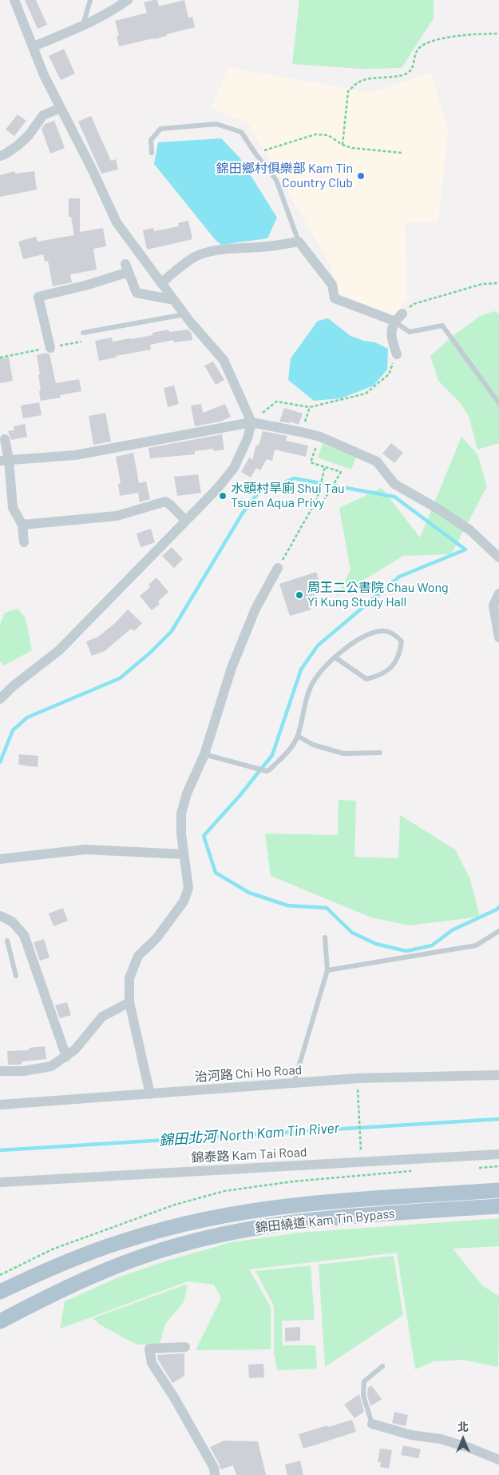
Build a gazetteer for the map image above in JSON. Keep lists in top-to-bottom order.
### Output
{
  "streets": {
    "main road": ["錦田繞道 Kam Tin Bypass"],
    "street": ["治河路 Chi Ho Road", "錦泰路 Kam Tai Road"]
  },
  "water": ["錦田北河 North Kam Tin River"],
  "places": ["錦田鄉村俱樂部 Kam Tin Country Club", "水頭村旱廁 Shui Tau Tsuen Aqua Privy", "周王二公書院 Chau Wong Yi Kung Study Hall"],
  "north": "top"
}
